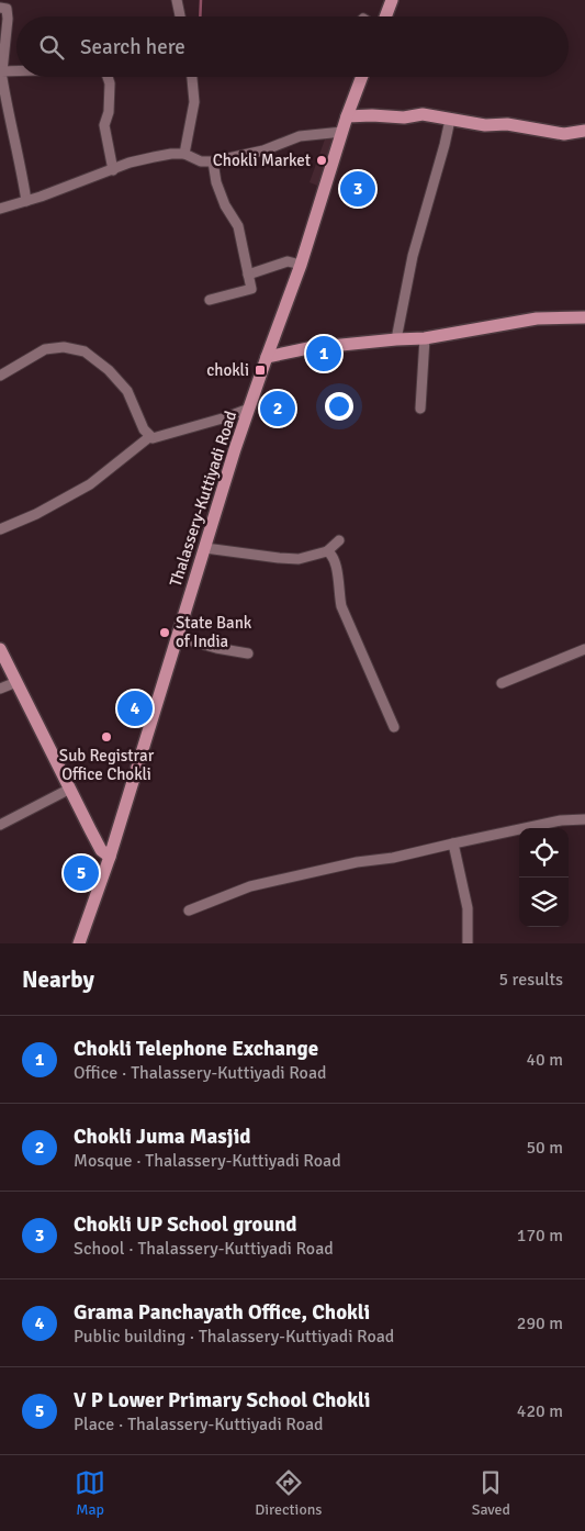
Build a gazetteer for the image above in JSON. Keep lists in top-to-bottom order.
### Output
{
  "streets": {
    "main road": ["Thalassery-Kuttiyadi Road"]
  },
  "places": {
    "other": ["Chokli Market", "State Bank of India", "Sub Registrar Office Chokli"],
    "transit": ["chokli"]
  },
  "page": {
    "search": "Search here",
    "pins": [
      "3",
      "1",
      "2",
      "4",
      "5"
    ],
    "heading": ["Nearby", "5 results"],
    "list": [
      {
        "mark": "1",
        "name": "Chokli Telephone Exchange",
        "note": "Office · Thalassery-Kuttiyadi Road",
        "value": "40 m"
      },
      {
        "mark": "2",
        "name": "Chokli Juma Masjid",
        "note": "Mosque · Thalassery-Kuttiyadi Road",
        "value": "50 m"
      },
      {
        "mark": "3",
        "name": "Chokli UP School ground",
        "note": "School · Thalassery-Kuttiyadi Road",
        "value": "170 m"
      },
      {
        "mark": "4",
        "name": "Grama Panchayath Office, Chokli",
        "note": "Public building · Thalassery-Kuttiyadi Road",
        "value": "290 m"
      },
      {
        "mark": "5",
        "name": "V P Lower Primary School Chokli",
        "note": "Place · Thalassery-Kuttiyadi Road",
        "value": "420 m"
      }
    ],
    "nav": ["Map", "Directions", "Saved"]
  }
}
